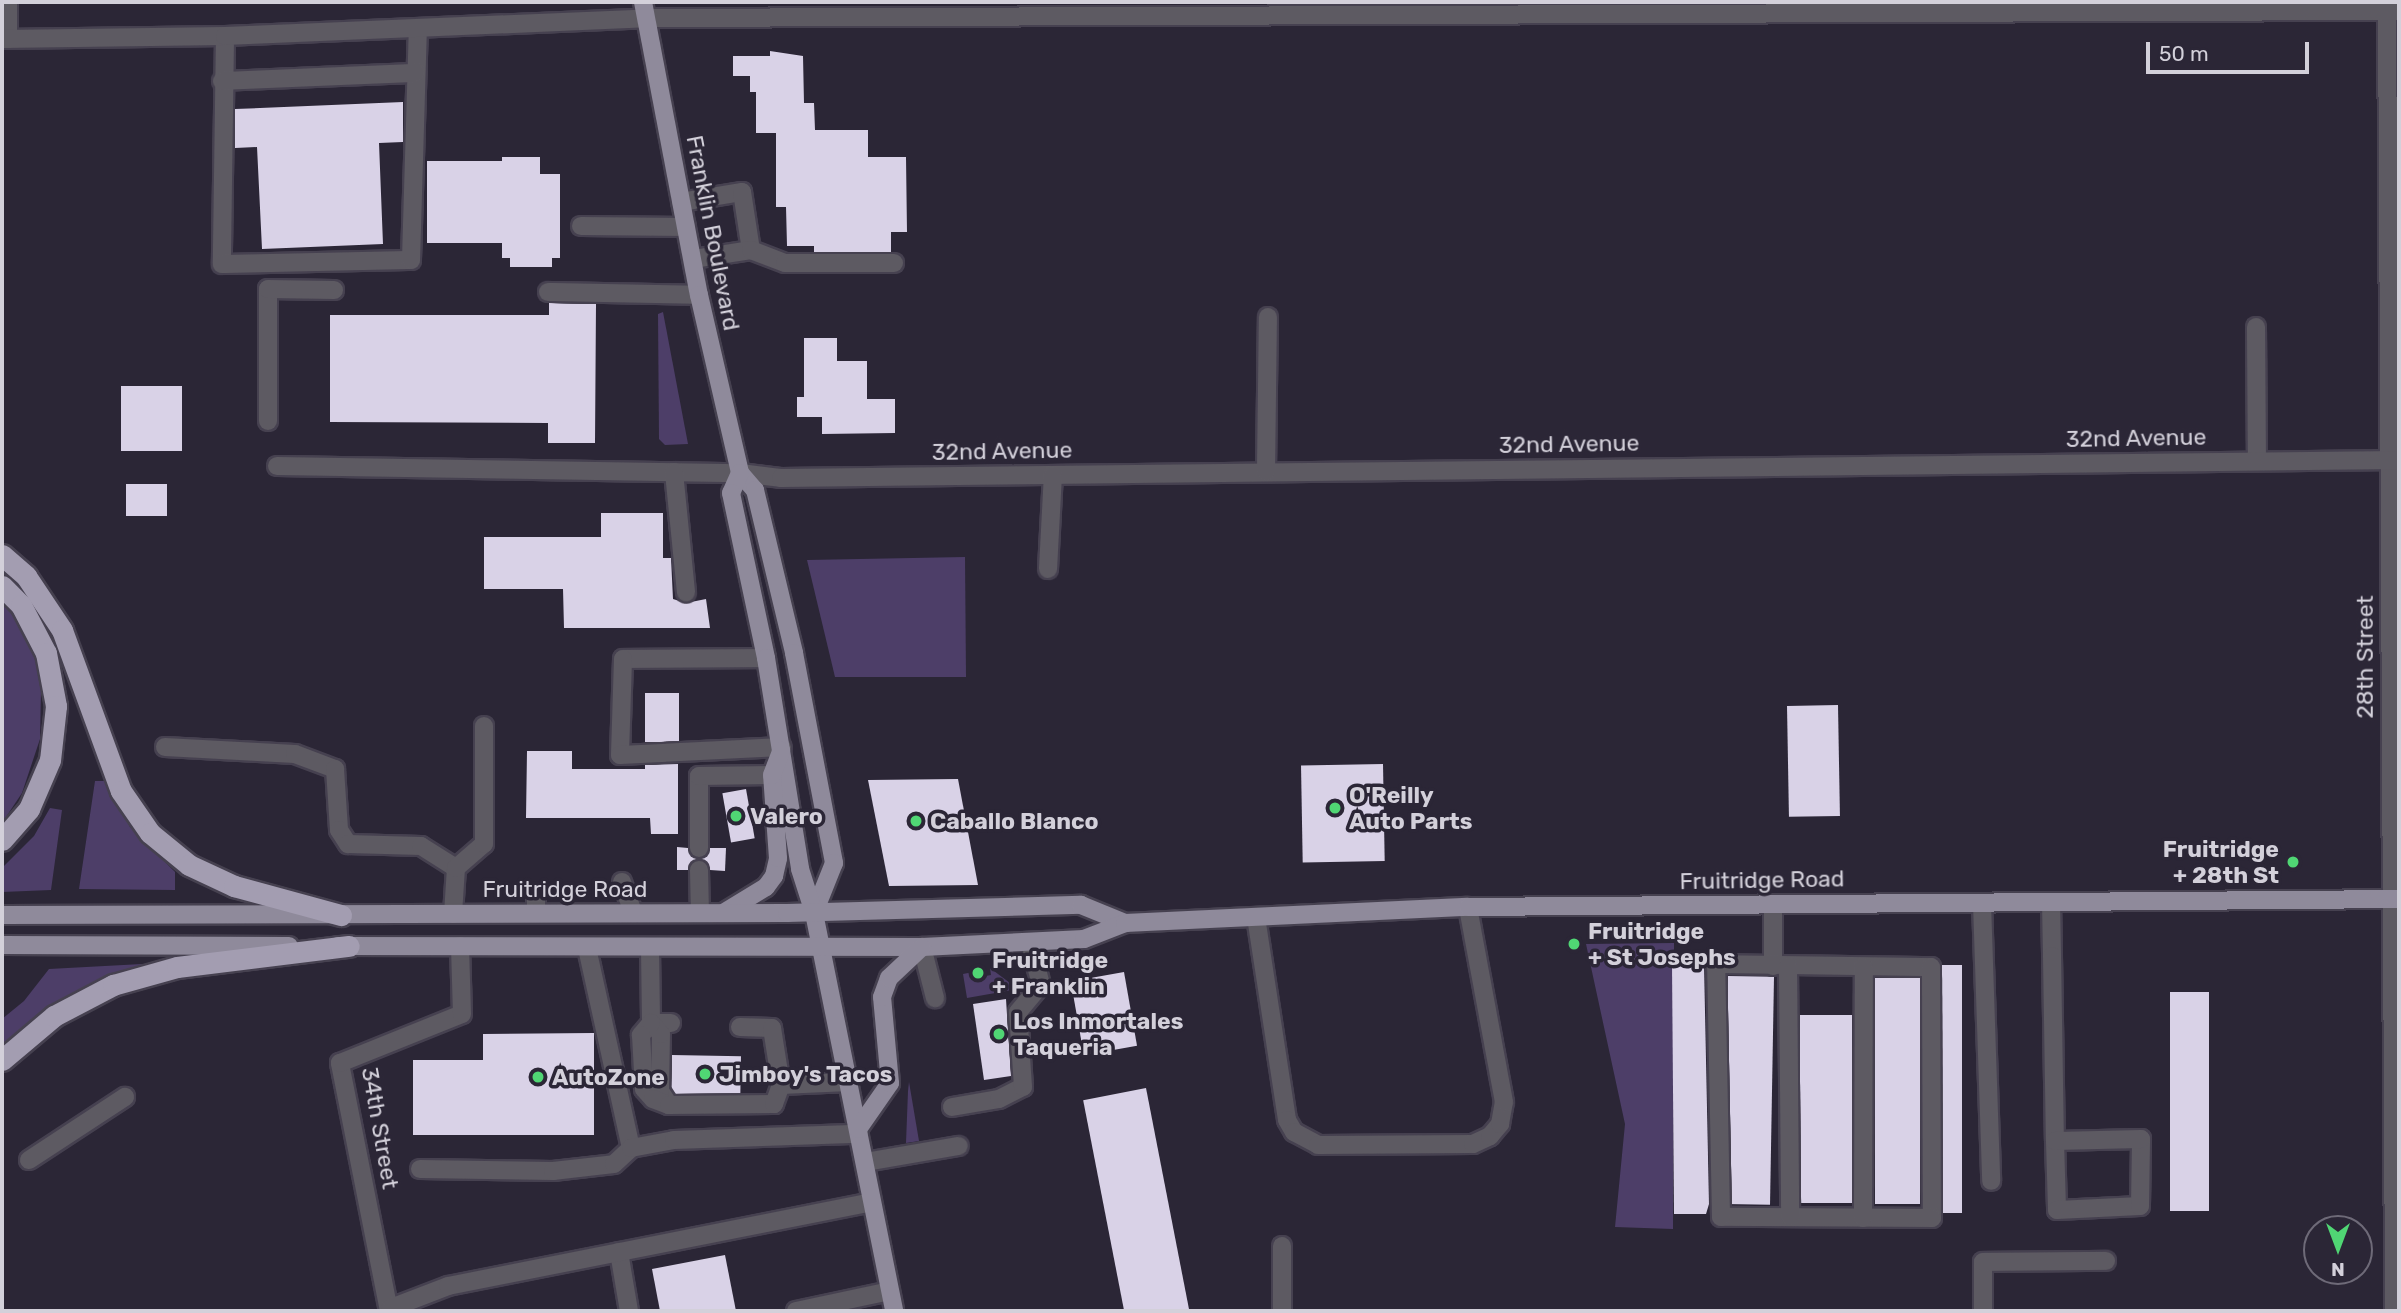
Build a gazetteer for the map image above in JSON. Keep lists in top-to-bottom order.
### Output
{
  "streets": {
    "main road": ["Franklin Boulevard", "Fruitridge Road"],
    "street": ["32nd Avenue", "28th Street", "34th Street"]
  },
  "crossings": [
    ["Franklin Boulevard", "32nd Avenue"],
    ["Franklin Boulevard", "Fruitridge Road"],
    ["32nd Avenue", "28th Street"],
    ["28th Street", "Fruitridge Road"],
    ["Fruitridge Road", "34th Street"]
  ],
  "places": [
    "O'Reilly Auto Parts",
    "Valero",
    "Caballo Blanco",
    "Fruitridge + 28th St",
    "Fruitridge + St Josephs",
    "Fruitridge + Franklin",
    "Los Inmortales Taqueria",
    "Jimboy's Tacos",
    "AutoZone"
  ],
  "scale_bar": "50 m",
  "north": "bottom"
}
